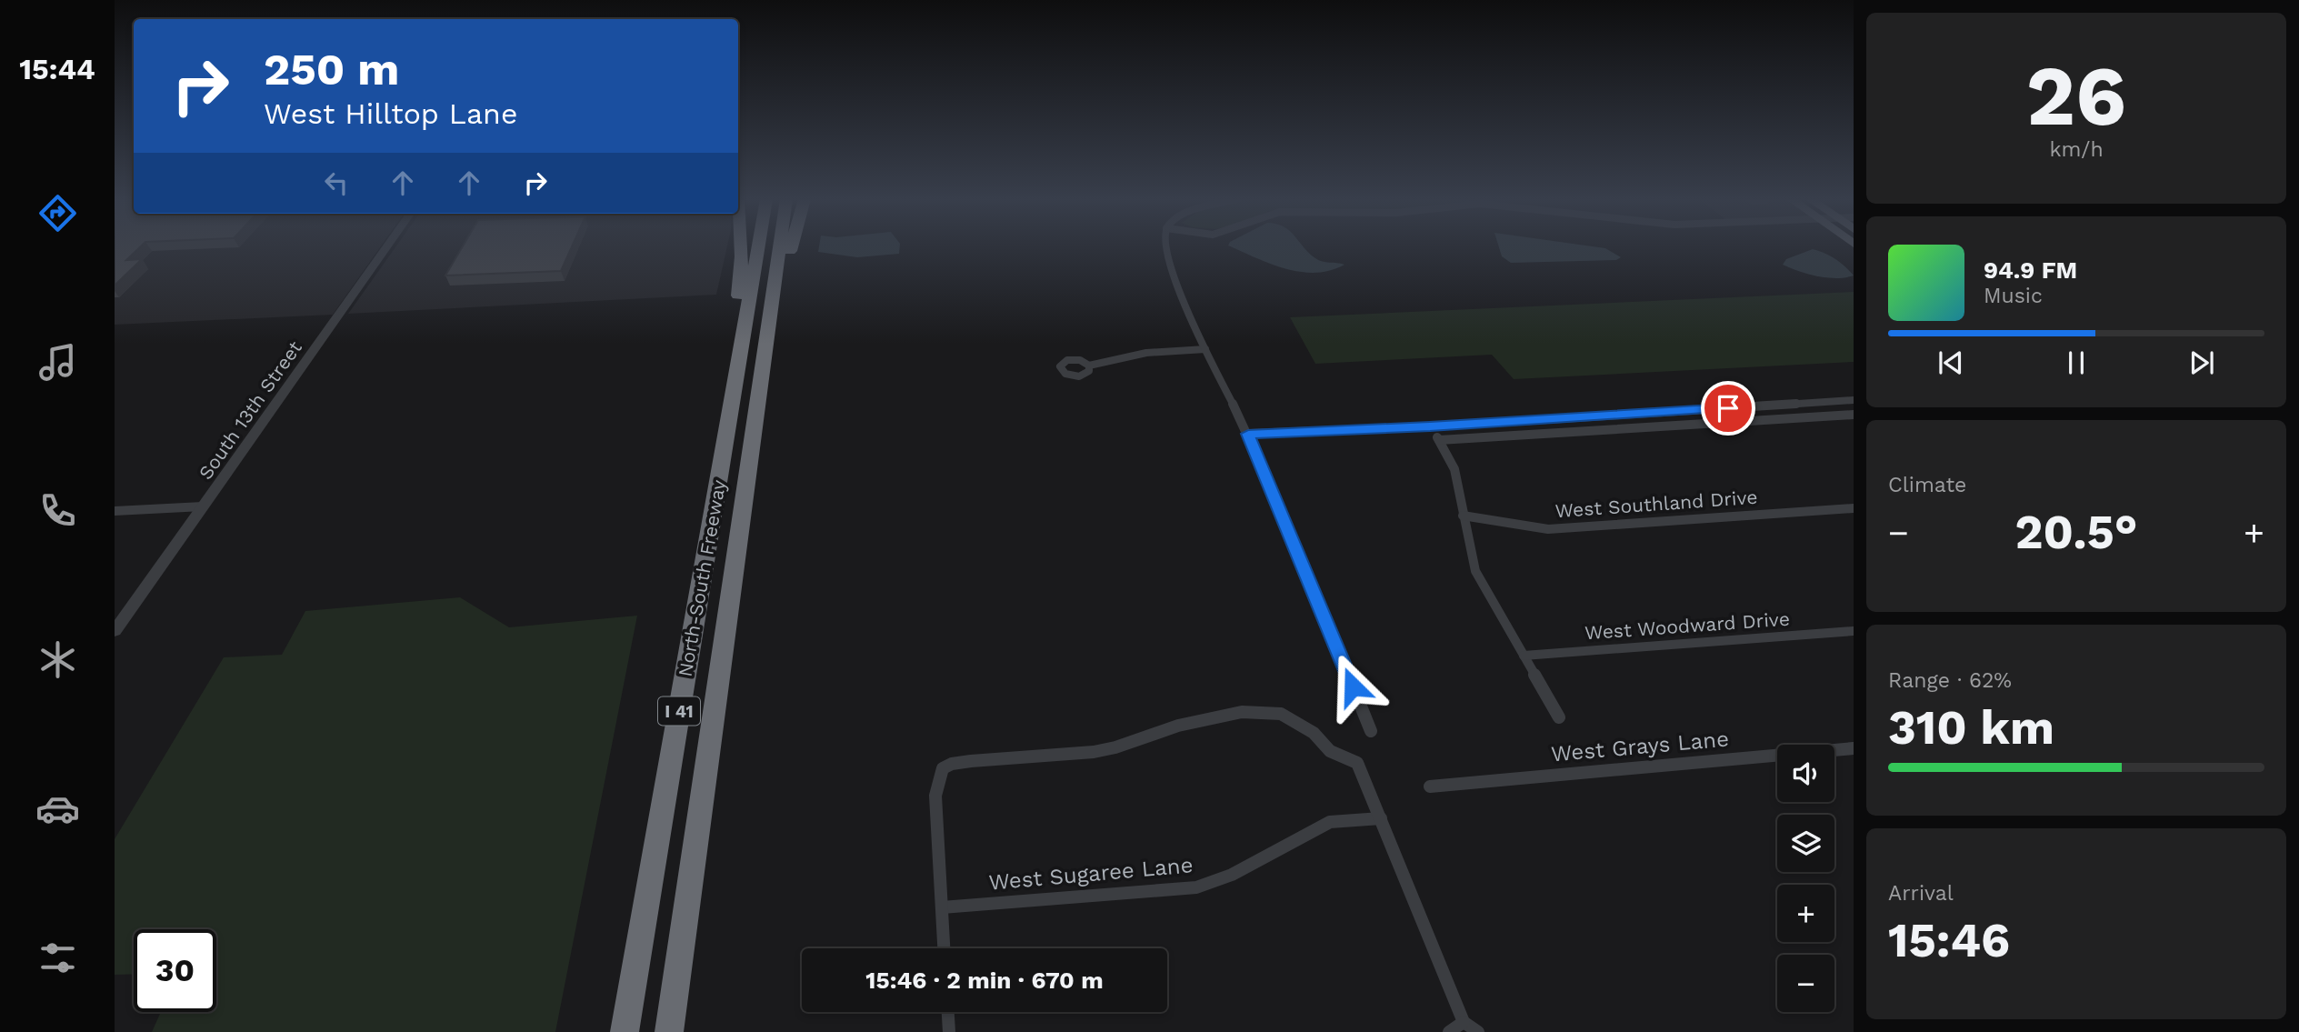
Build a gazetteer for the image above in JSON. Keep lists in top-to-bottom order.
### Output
{
  "streets": {
    "highway": ["North-South Freeway", "I 41"],
    "street": [
      "South 13th Street",
      "West Southland Drive",
      "West Woodward Drive",
      "West Grays Lane",
      "West Sugaree Lane"
    ]
  },
  "page": {
    "tabs": "15:44",
    "tile": [
      ["26", "km/h"],
      "Climate",
      ["Range · 62%", "310 km"],
      ["Arrival", "15:46"]
    ],
    "turn": ["250 m", "West Hilltop Lane"],
    "song": ["94.9 FM", "Music"],
    "heat": ["−", "20.5°", "+"],
    "map_buttons": ["+", "−"],
    "limit": "30",
    "trip": "15:46 · 2 min · 670 m"
  }
}
